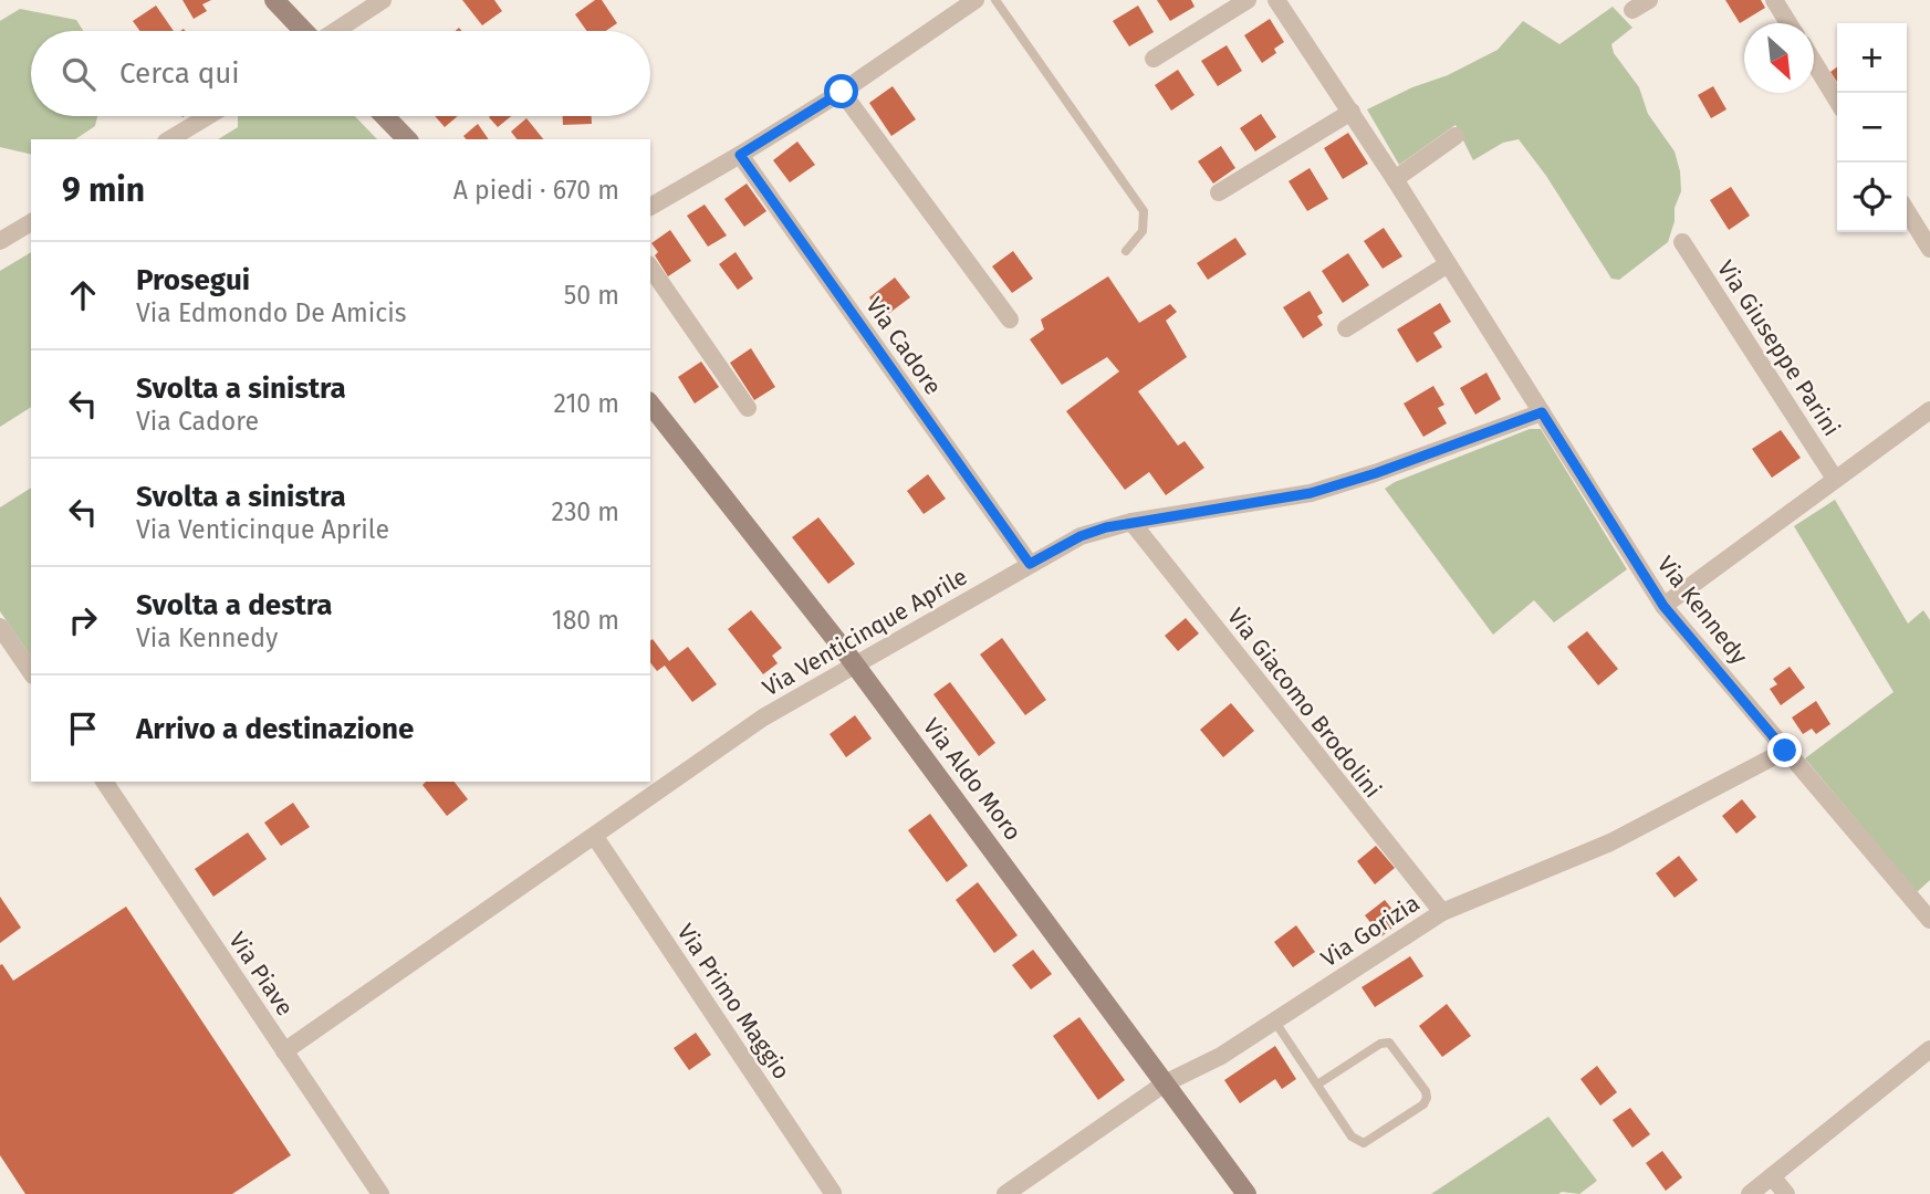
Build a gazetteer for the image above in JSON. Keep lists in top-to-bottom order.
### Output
{
  "streets": {
    "main road": ["Via Aldo Moro"],
    "street": [
      "Via Cadore",
      "Via Giuseppe Parini",
      "Via Kennedy",
      "Via Venticinque Aprile",
      "Via Giacomo Brodolini",
      "Via Gorizia",
      "Via Piave",
      "Via Primo Maggio"
    ]
  },
  "crossings": [
    ["Via Cadore", "Via Venticinque Aprile"],
    ["Via Kennedy", "Via Venticinque Aprile"],
    ["Via Kennedy", "Via Gorizia"],
    ["Via Venticinque Aprile", "Via Giacomo Brodolini"],
    ["Via Venticinque Aprile", "Via Aldo Moro"],
    ["Via Venticinque Aprile", "Via Piave"],
    ["Via Venticinque Aprile", "Via Primo Maggio"],
    ["Via Giacomo Brodolini", "Via Gorizia"],
    ["Via Aldo Moro", "Via Gorizia"]
  ],
  "north": "bottom right",
  "page": {
    "map_buttons": ["+", "−"],
    "search": "Cerca qui",
    "heading": ["9 min", "A piedi · 670 m"],
    "list": [
      ["Prosegui", "Via Edmondo De Amicis", "50 m"],
      ["Svolta a sinistra", "Via Cadore", "210 m"],
      ["Svolta a sinistra", "Via Venticinque Aprile", "230 m"],
      ["Svolta a destra", "Via Kennedy", "180 m"],
      "Arrivo a destinazione"
    ]
  }
}
